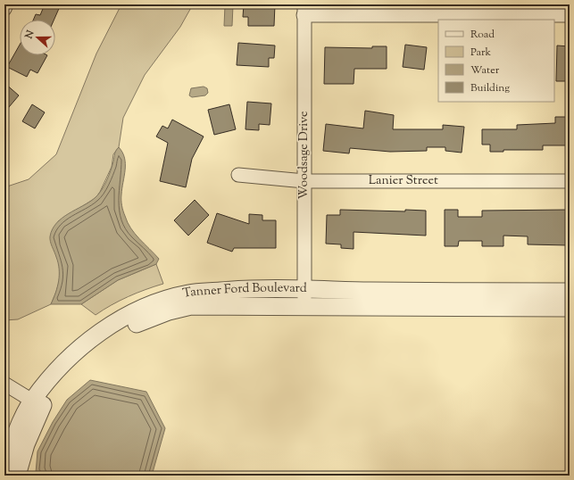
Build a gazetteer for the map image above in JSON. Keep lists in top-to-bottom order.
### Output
{
  "streets": {
    "street": ["Woodsage Drive", "Lanier Street", "Tanner Ford Boulevard"]
  },
  "crossings": [
    ["Woodsage Drive", "Lanier Street"],
    ["Woodsage Drive", "Tanner Ford Boulevard"]
  ],
  "legend": [
    "Road",
    "Park",
    "Water",
    "Building"
  ],
  "north": "left"
}
